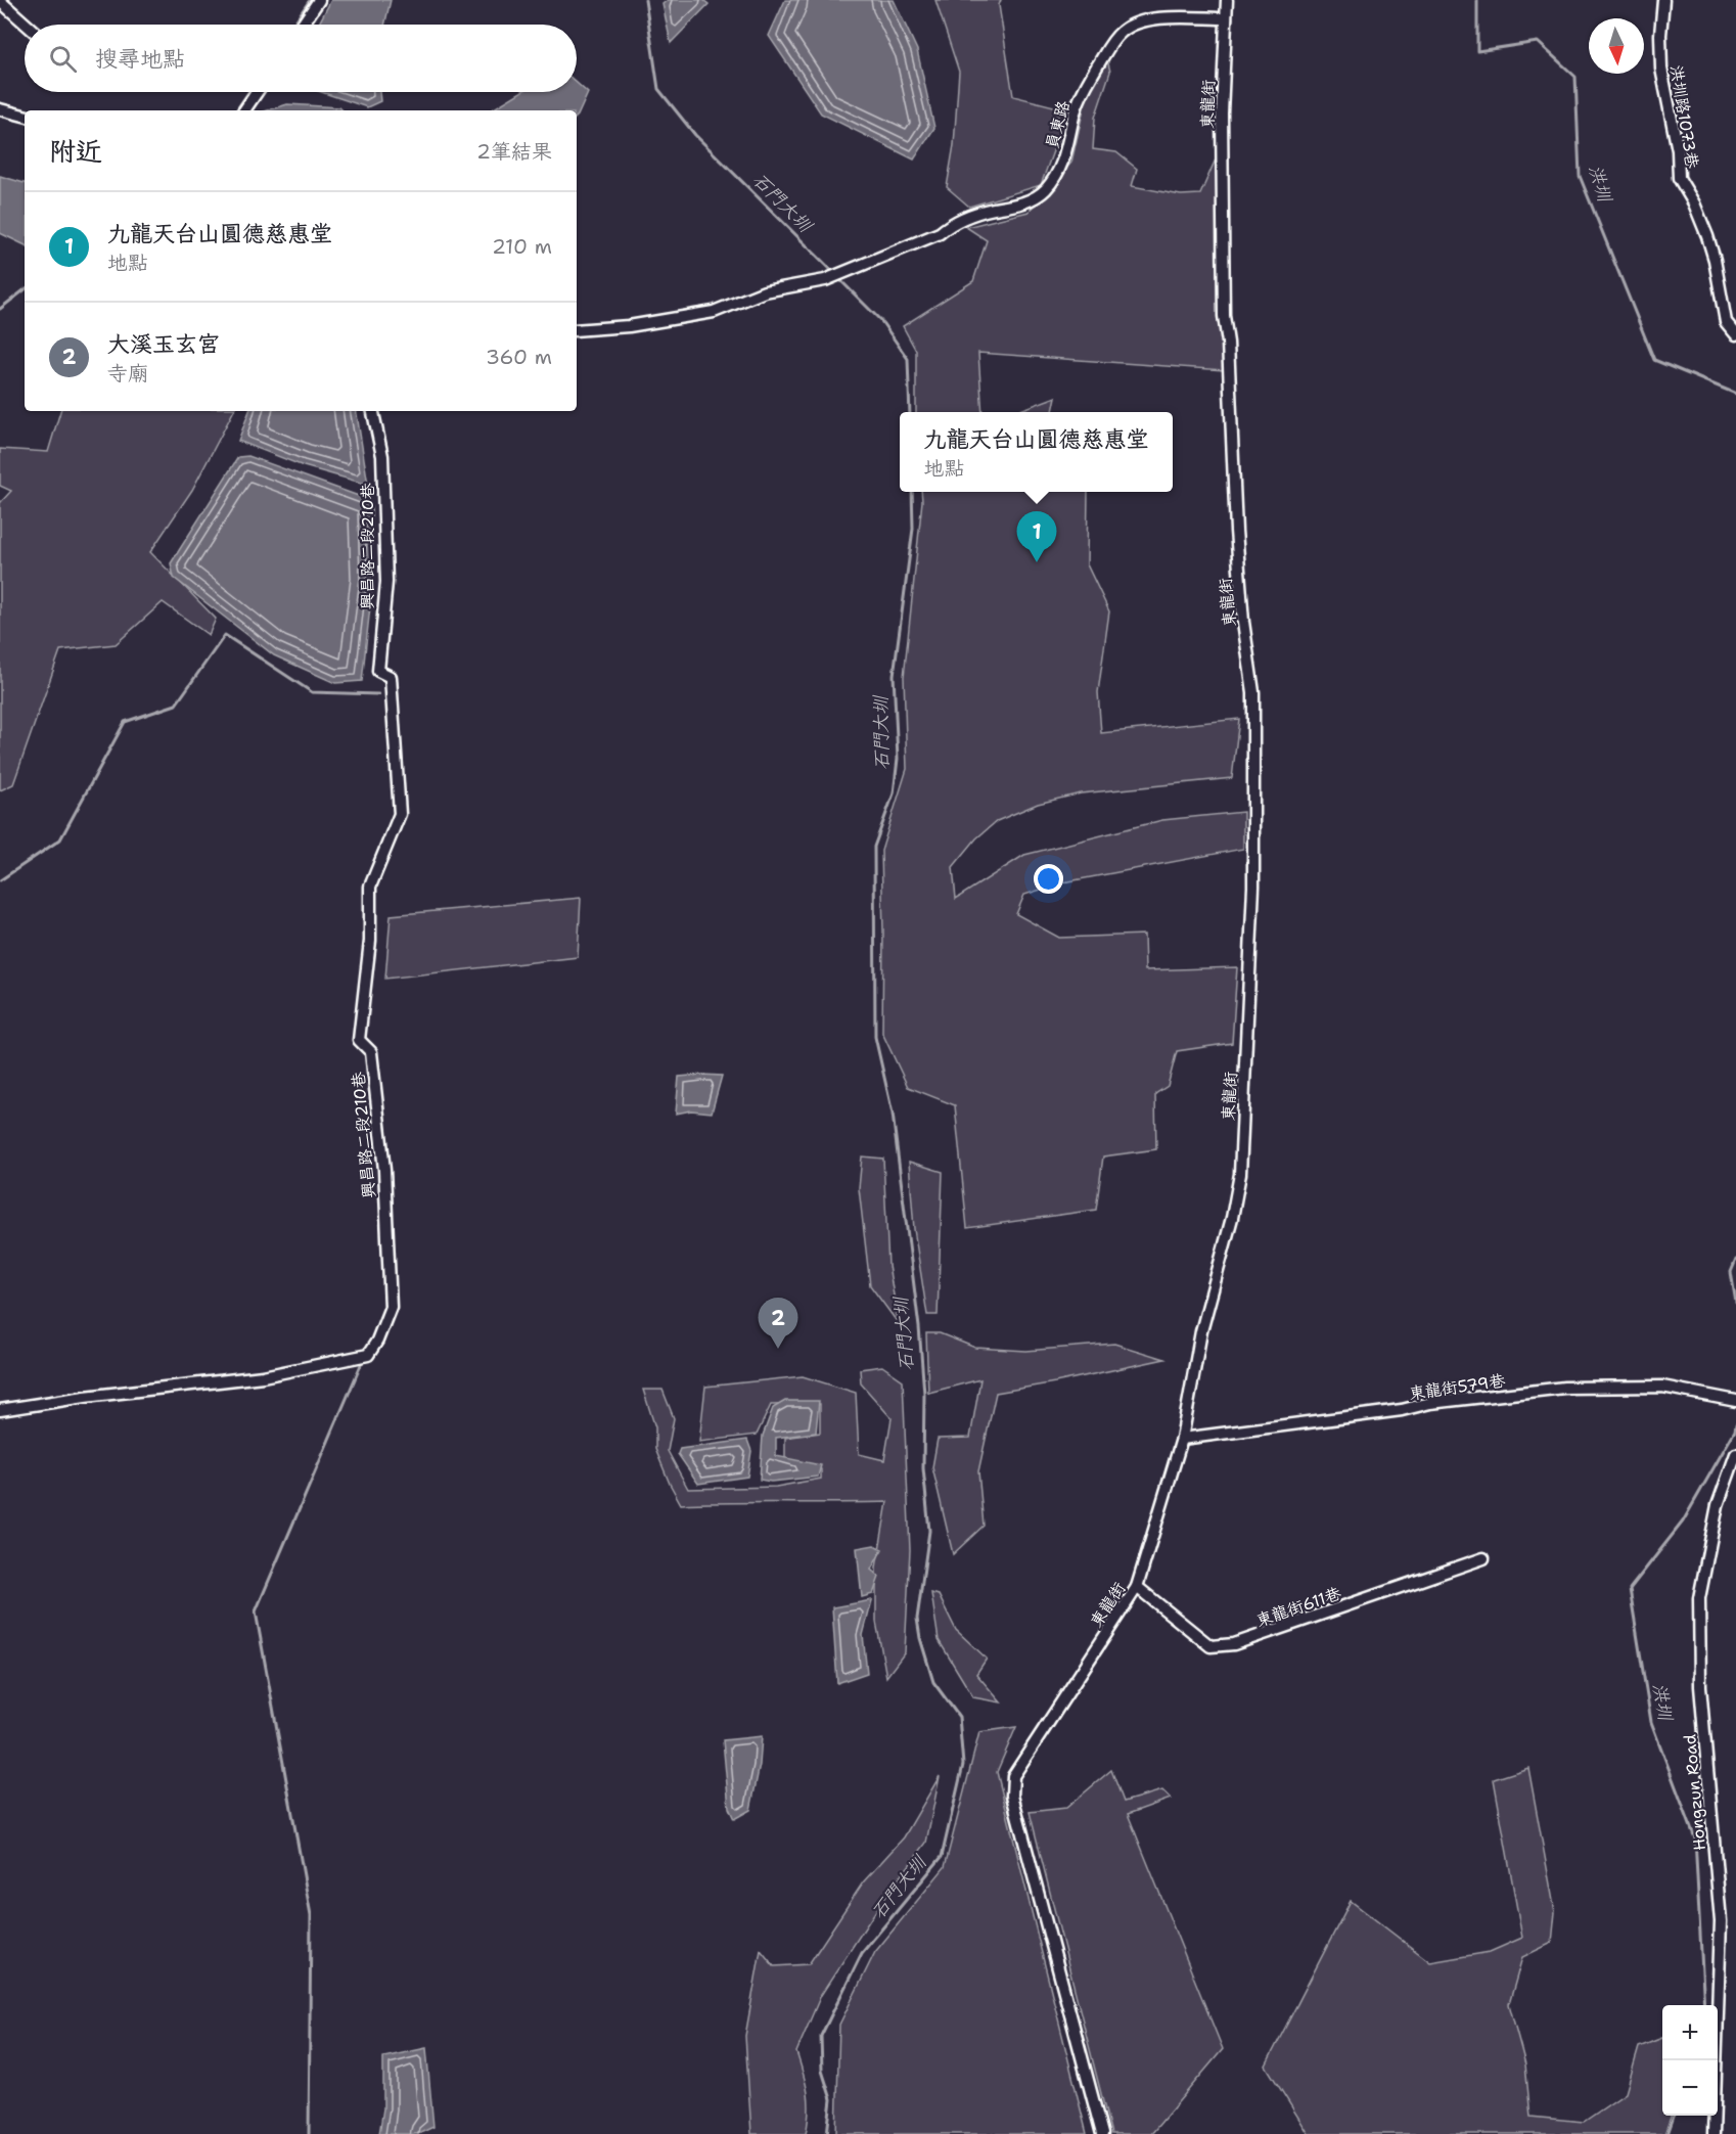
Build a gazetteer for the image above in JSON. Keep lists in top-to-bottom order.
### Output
{
  "streets": {
    "street": [
      "東龍街",
      "洪圳路1073巷",
      "員東路",
      "興昌路二段210巷",
      "東龍街579巷",
      "東龍街611巷",
      "Hongzun Road"
    ]
  },
  "crossings": [
    ["東龍街", "員東路"],
    ["東龍街", "東龍街579巷"],
    ["東龍街", "東龍街611巷"]
  ],
  "water": ["洪圳", "石門大圳"],
  "north": "bottom",
  "page": {
    "search": "搜尋地點",
    "heading": ["附近", "2筆結果"],
    "list": [
      {
        "mark": "1",
        "name": "九龍天台山圓德慈惠堂",
        "note": "地點",
        "value": "210 m"
      },
      {
        "mark": "2",
        "name": "大溪玉玄宮",
        "note": "寺廟",
        "value": "360 m"
      }
    ],
    "popup": ["九龍天台山圓德慈惠堂", "地點"],
    "pins": ["1", "2"],
    "map_buttons": ["+", "−"]
  }
}
